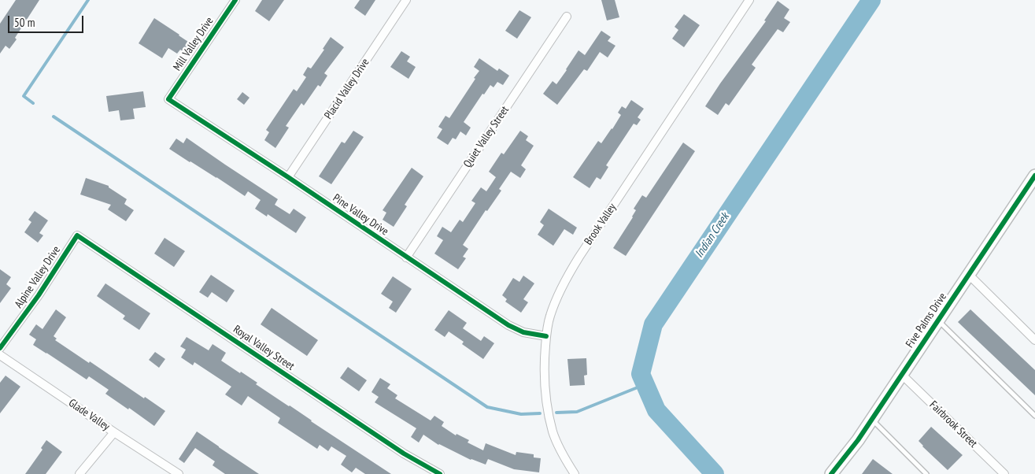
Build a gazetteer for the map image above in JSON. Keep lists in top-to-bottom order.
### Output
{
  "streets": {
    "street": [
      "Mill Valley Drive",
      "Placid Valley Drive",
      "Quiet Valley Street",
      "Pine Valley Drive",
      "Brook Valley",
      "Alpine Valley Drive",
      "Five Palms Drive",
      "Royal Valley Street",
      "Glade Valley",
      "Fairbrook Street"
    ]
  },
  "crossings": [
    ["Mill Valley Drive", "Pine Valley Drive"],
    ["Placid Valley Drive", "Pine Valley Drive"],
    ["Quiet Valley Street", "Pine Valley Drive"],
    ["Pine Valley Drive", "Brook Valley"],
    ["Alpine Valley Drive", "Royal Valley Street"],
    ["Five Palms Drive", "Fairbrook Street"]
  ],
  "water": ["Indian Creek"],
  "scale_bar": "50 m"
}
